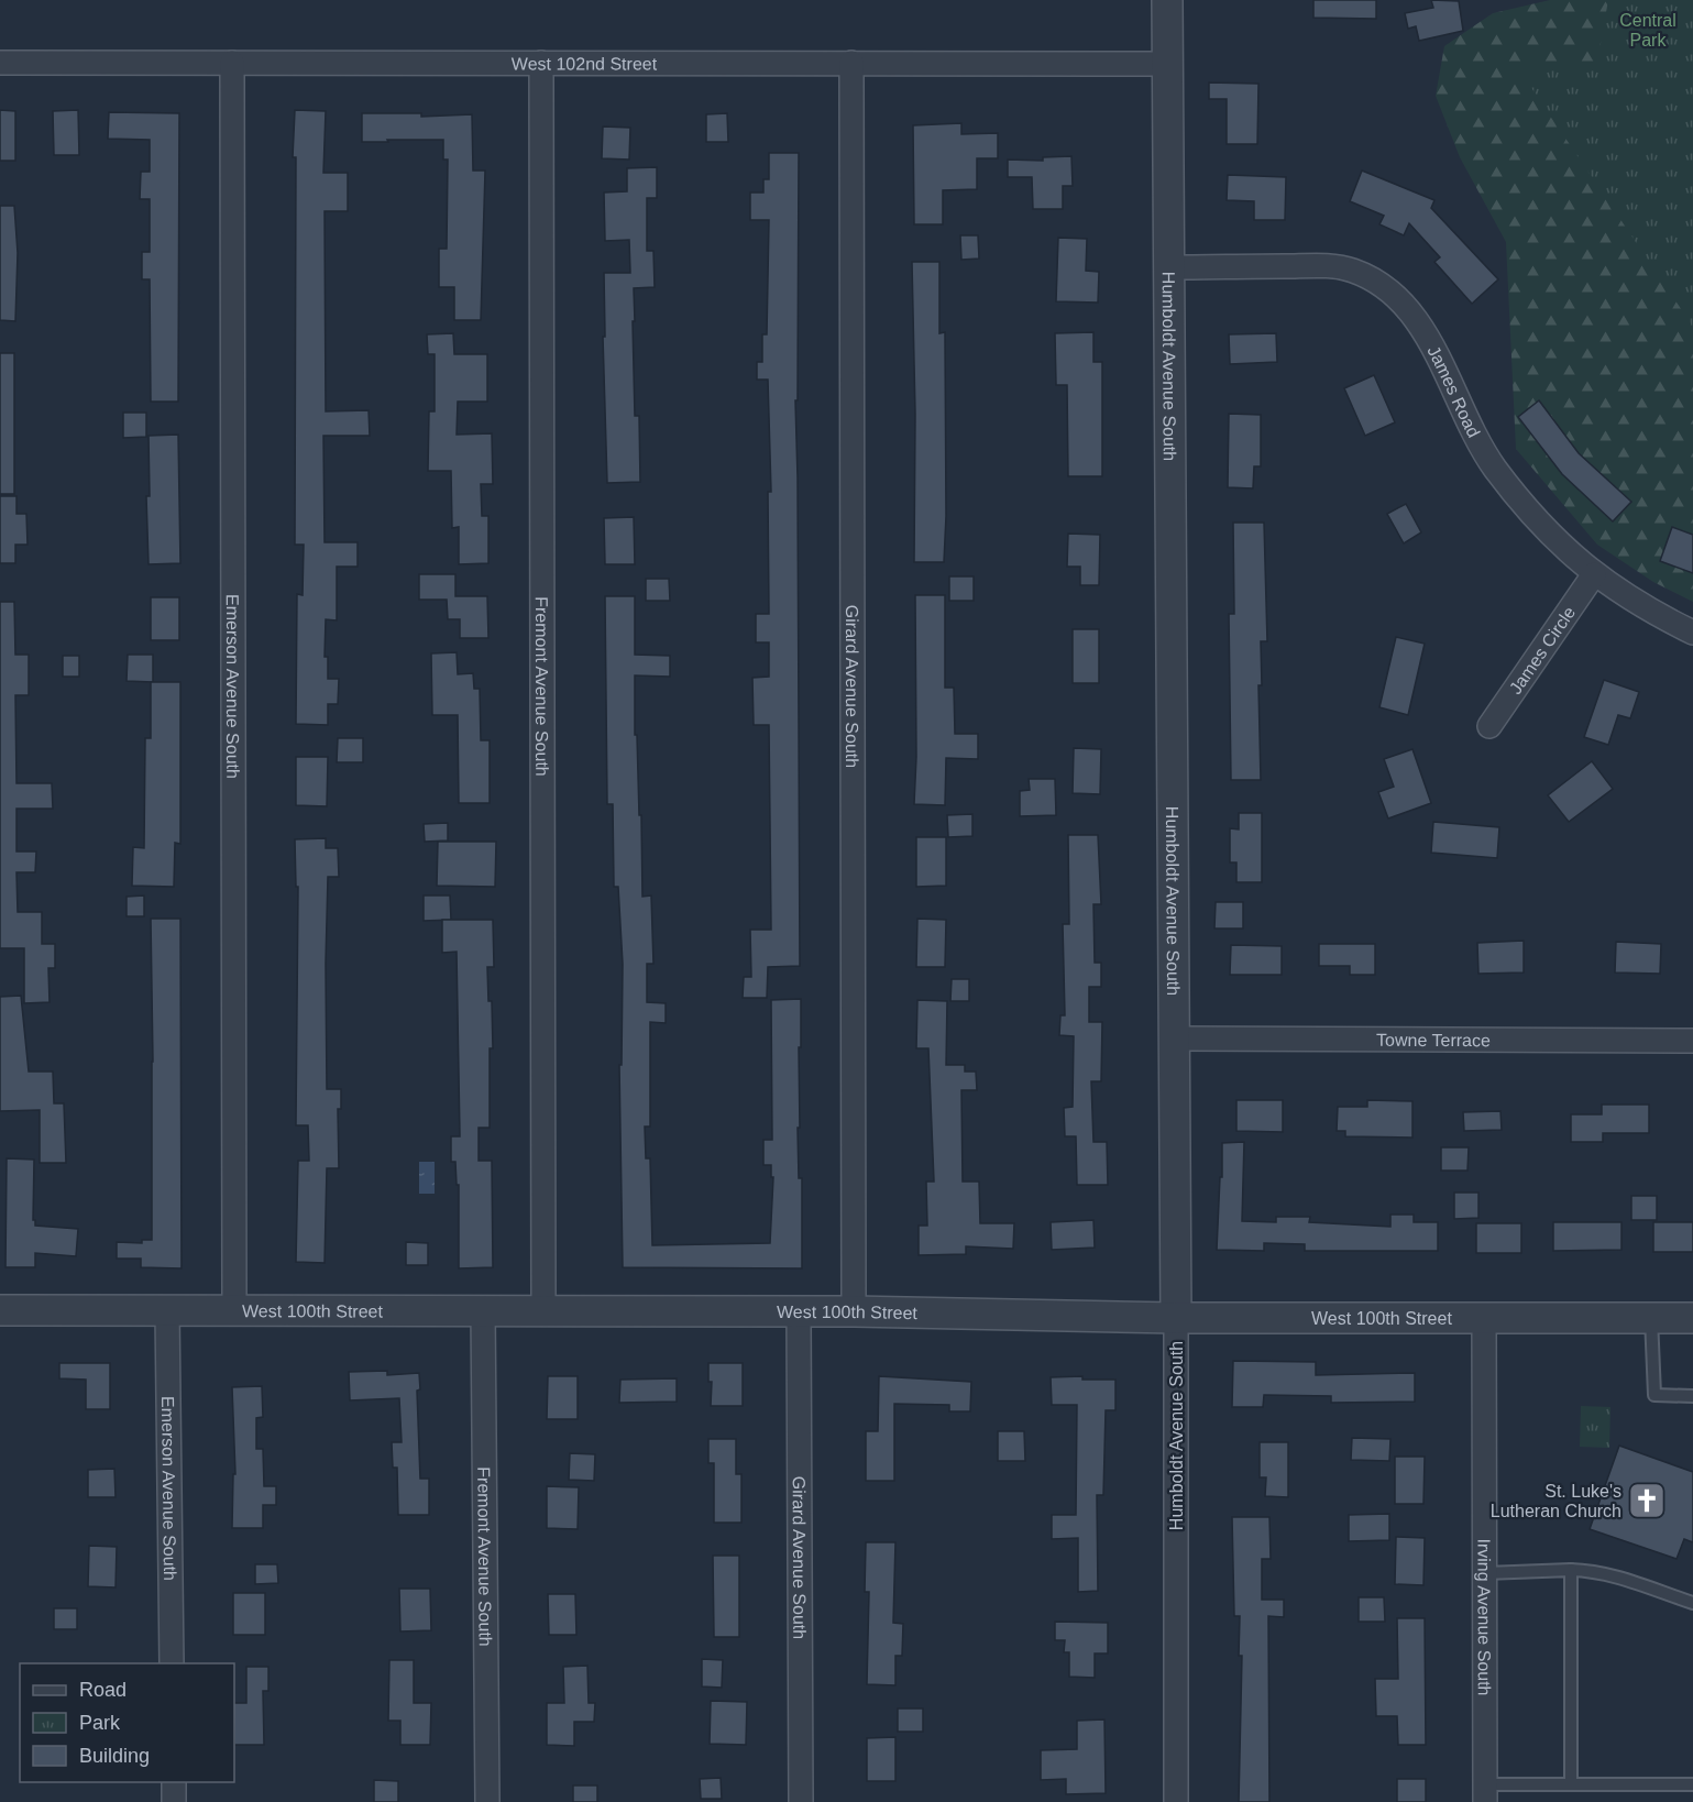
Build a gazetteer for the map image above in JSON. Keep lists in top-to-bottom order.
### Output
{
  "streets": {
    "street": [
      "West 102nd Street",
      "Humboldt Avenue South",
      "James Road",
      "James Circle",
      "Emerson Avenue South",
      "Fremont Avenue South",
      "Girard Avenue South",
      "Towne Terrace",
      "West 100th Street",
      "Irving Avenue South"
    ]
  },
  "crossings": [
    ["West 102nd Street", "Humboldt Avenue South"],
    ["West 102nd Street", "Emerson Avenue South"],
    ["West 102nd Street", "Fremont Avenue South"],
    ["West 102nd Street", "Girard Avenue South"],
    ["Humboldt Avenue South", "James Road"],
    ["Humboldt Avenue South", "Towne Terrace"],
    ["Humboldt Avenue South", "West 100th Street"],
    ["James Road", "James Circle"],
    ["Emerson Avenue South", "West 100th Street"],
    ["Fremont Avenue South", "West 100th Street"],
    ["Girard Avenue South", "West 100th Street"],
    ["West 100th Street", "Irving Avenue South"]
  ],
  "parks": ["Central Park"],
  "places": {
    "church": ["St. Luke's Lutheran Church"]
  },
  "legend": ["Road", "Park", "Building"]
}
